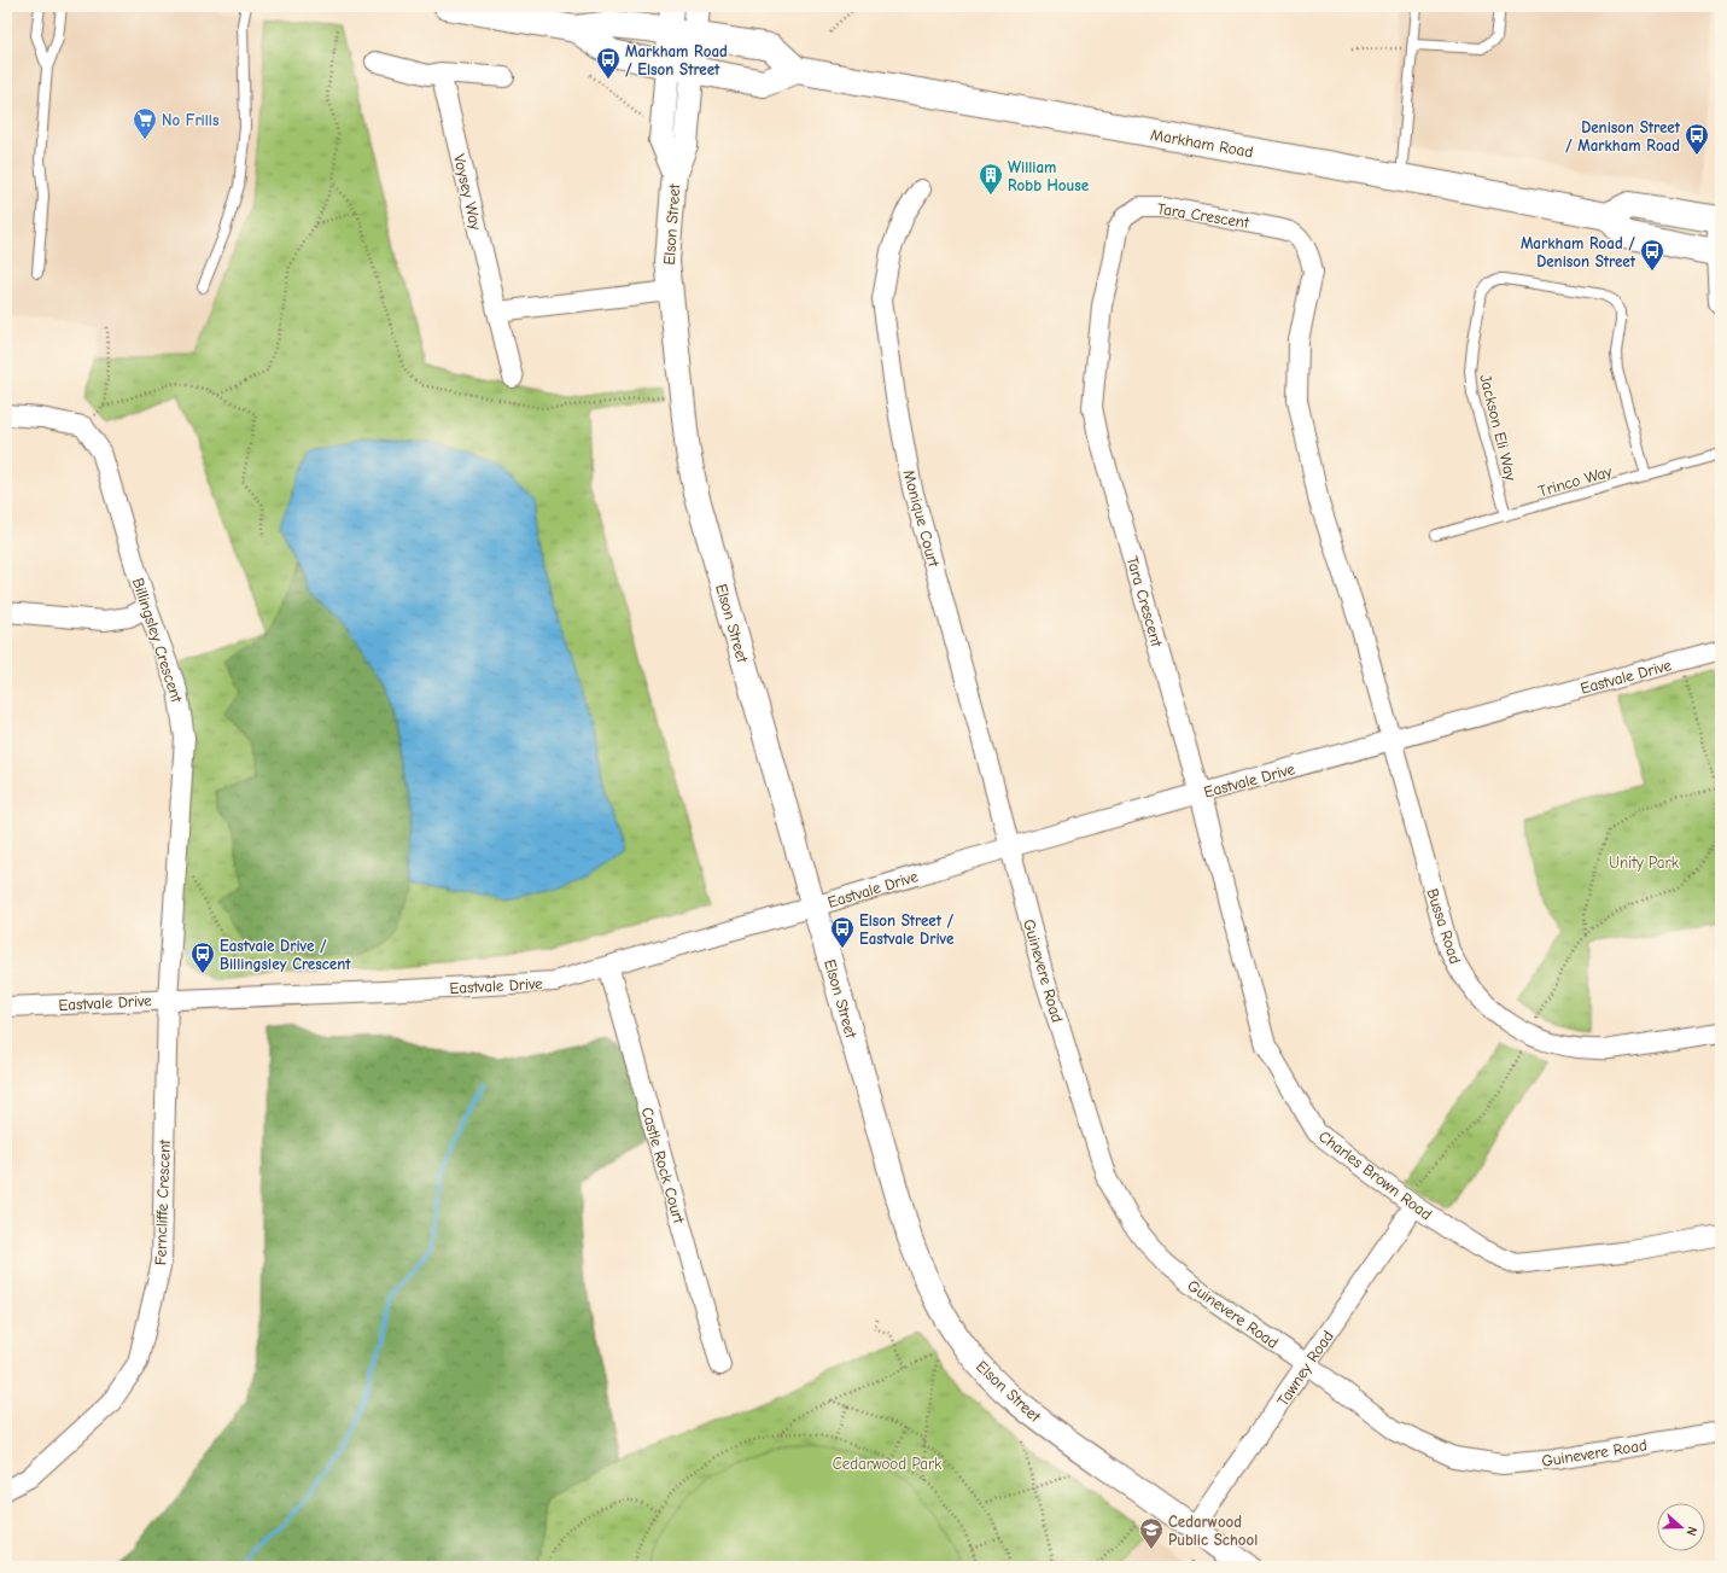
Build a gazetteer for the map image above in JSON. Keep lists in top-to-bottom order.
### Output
{
  "streets": {
    "main road": ["Markham Road"],
    "street": [
      "Voysey Way",
      "Tara Crescent",
      "Elson Street",
      "Monique Court",
      "Billingsley Crescent",
      "Eastvale Drive",
      "Bussa Road",
      "Guinevere Road",
      "Castle Rock Court",
      "Charles Brown Road",
      "Ferncliffe Crescent",
      "Tawney Road"
    ],
    "lane": ["Jackson Eli Way", "Trinco Way"]
  },
  "crossings": [
    ["Tara Crescent", "Eastvale Drive"],
    ["Tara Crescent", "Bussa Road"],
    ["Tara Crescent", "Charles Brown Road"],
    ["Elson Street", "Eastvale Drive"],
    ["Elson Street", "Tawney Road"],
    ["Jackson Eli Way", "Trinco Way"],
    ["Monique Court", "Eastvale Drive"],
    ["Monique Court", "Guinevere Road"],
    ["Billingsley Crescent", "Eastvale Drive"],
    ["Billingsley Crescent", "Ferncliffe Crescent"],
    ["Eastvale Drive", "Bussa Road"],
    ["Eastvale Drive", "Guinevere Road"],
    ["Eastvale Drive", "Castle Rock Court"],
    ["Eastvale Drive", "Charles Brown Road"],
    ["Eastvale Drive", "Ferncliffe Crescent"],
    ["Guinevere Road", "Tawney Road"],
    ["Charles Brown Road", "Tawney Road"]
  ],
  "parks": ["Unity Park", "Cedarwood Park"],
  "places": {
    "bus stop": [
      "Markham Road / Elson Street",
      "Denison Street / Markham Road",
      "Markham Road / Denison Street",
      "Elson Street / Eastvale Drive",
      "Eastvale Drive / Billingsley Crescent"
    ],
    "supermarket": ["No Frills"],
    "building": ["William Robb House"],
    "school or university": ["Cedarwood Public School"]
  },
  "north": "right"
}
